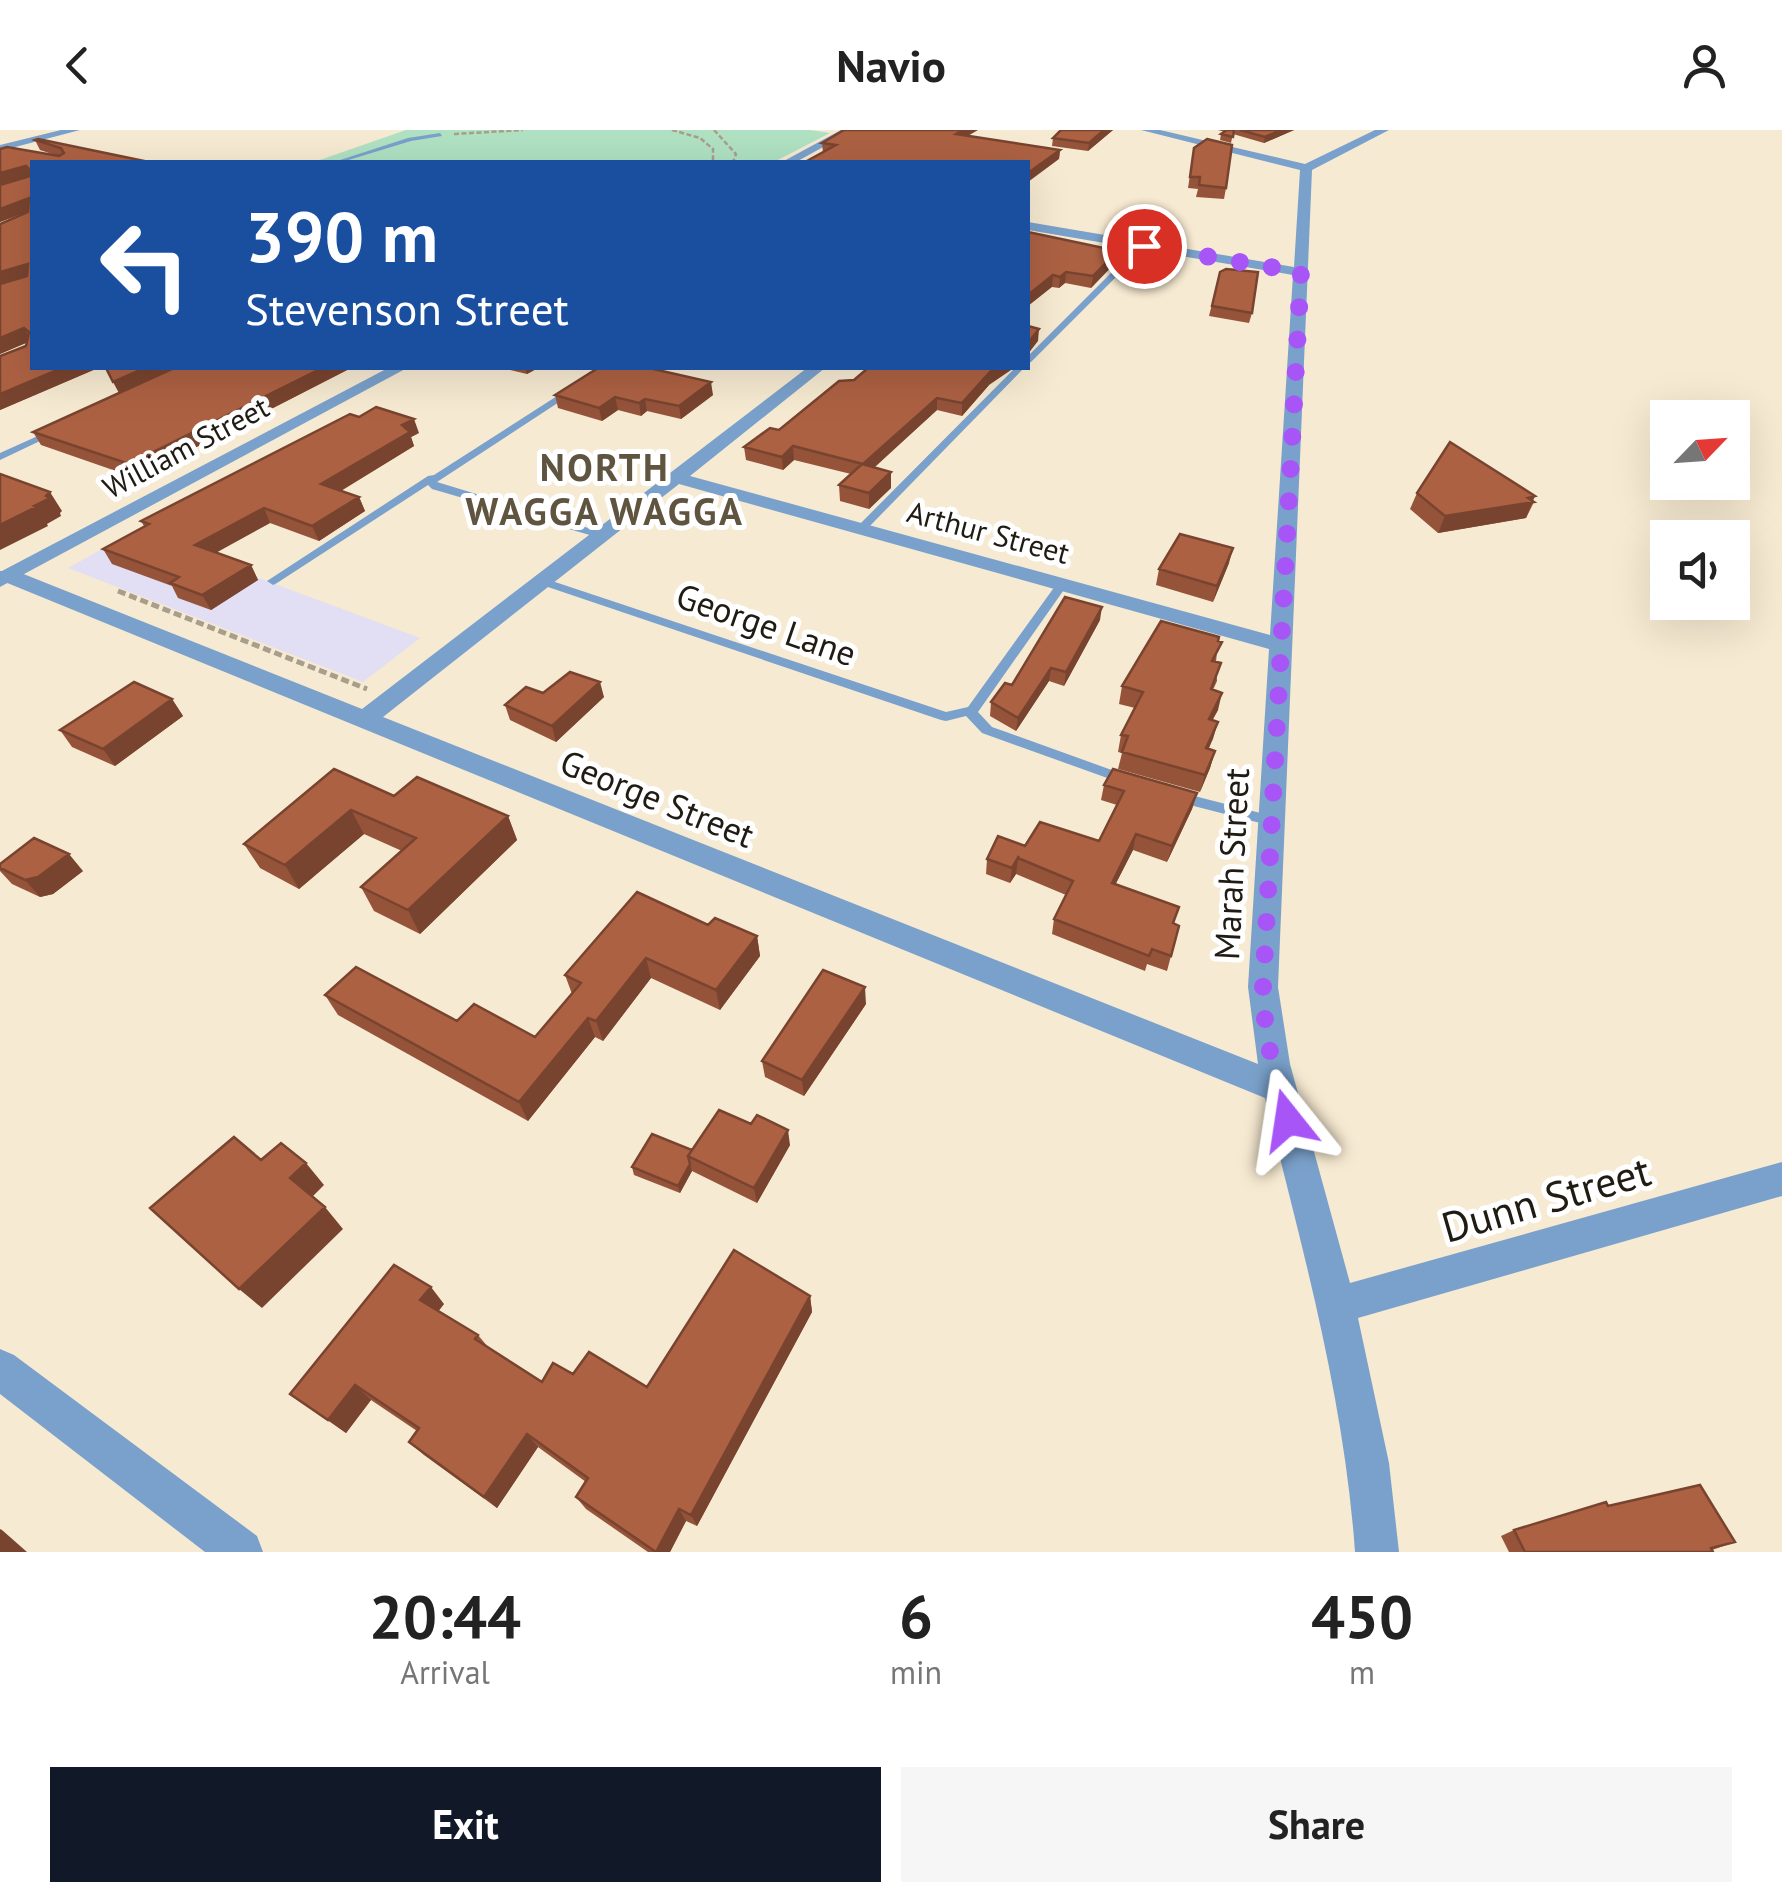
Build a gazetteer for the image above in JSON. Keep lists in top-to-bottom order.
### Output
{
  "streets": {
    "street": [
      "William Street",
      "Arthur Street",
      "George Street",
      "Marah Street",
      "Dunn Street"
    ],
    "lane": ["George Lane"]
  },
  "crossings": [
    ["William Street", "George Street"],
    ["Arthur Street", "Marah Street"],
    ["George Street", "Marah Street"],
    ["Marah Street", "Dunn Street"]
  ],
  "districts": ["NORTH WAGGA WAGGA"],
  "north": "top right",
  "page": {
    "header": "Navio",
    "turn": ["390 m", "Stevenson Street"],
    "eta": [
      "20:44",
      "Arrival",
      "6",
      "min",
      "450",
      "m"
    ],
    "buttons": ["Exit", "Share"]
  }
}
